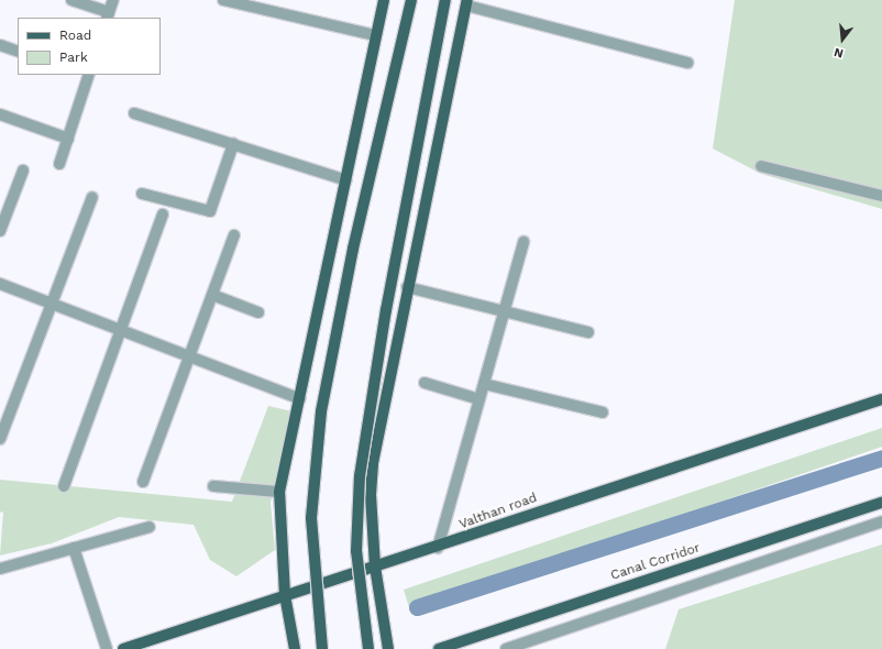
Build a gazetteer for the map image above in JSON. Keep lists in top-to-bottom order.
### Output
{
  "streets": {
    "main road": ["Valthan road", "Canal Corridor"]
  },
  "legend": ["Road", "Park"],
  "north": "bottom"
}
